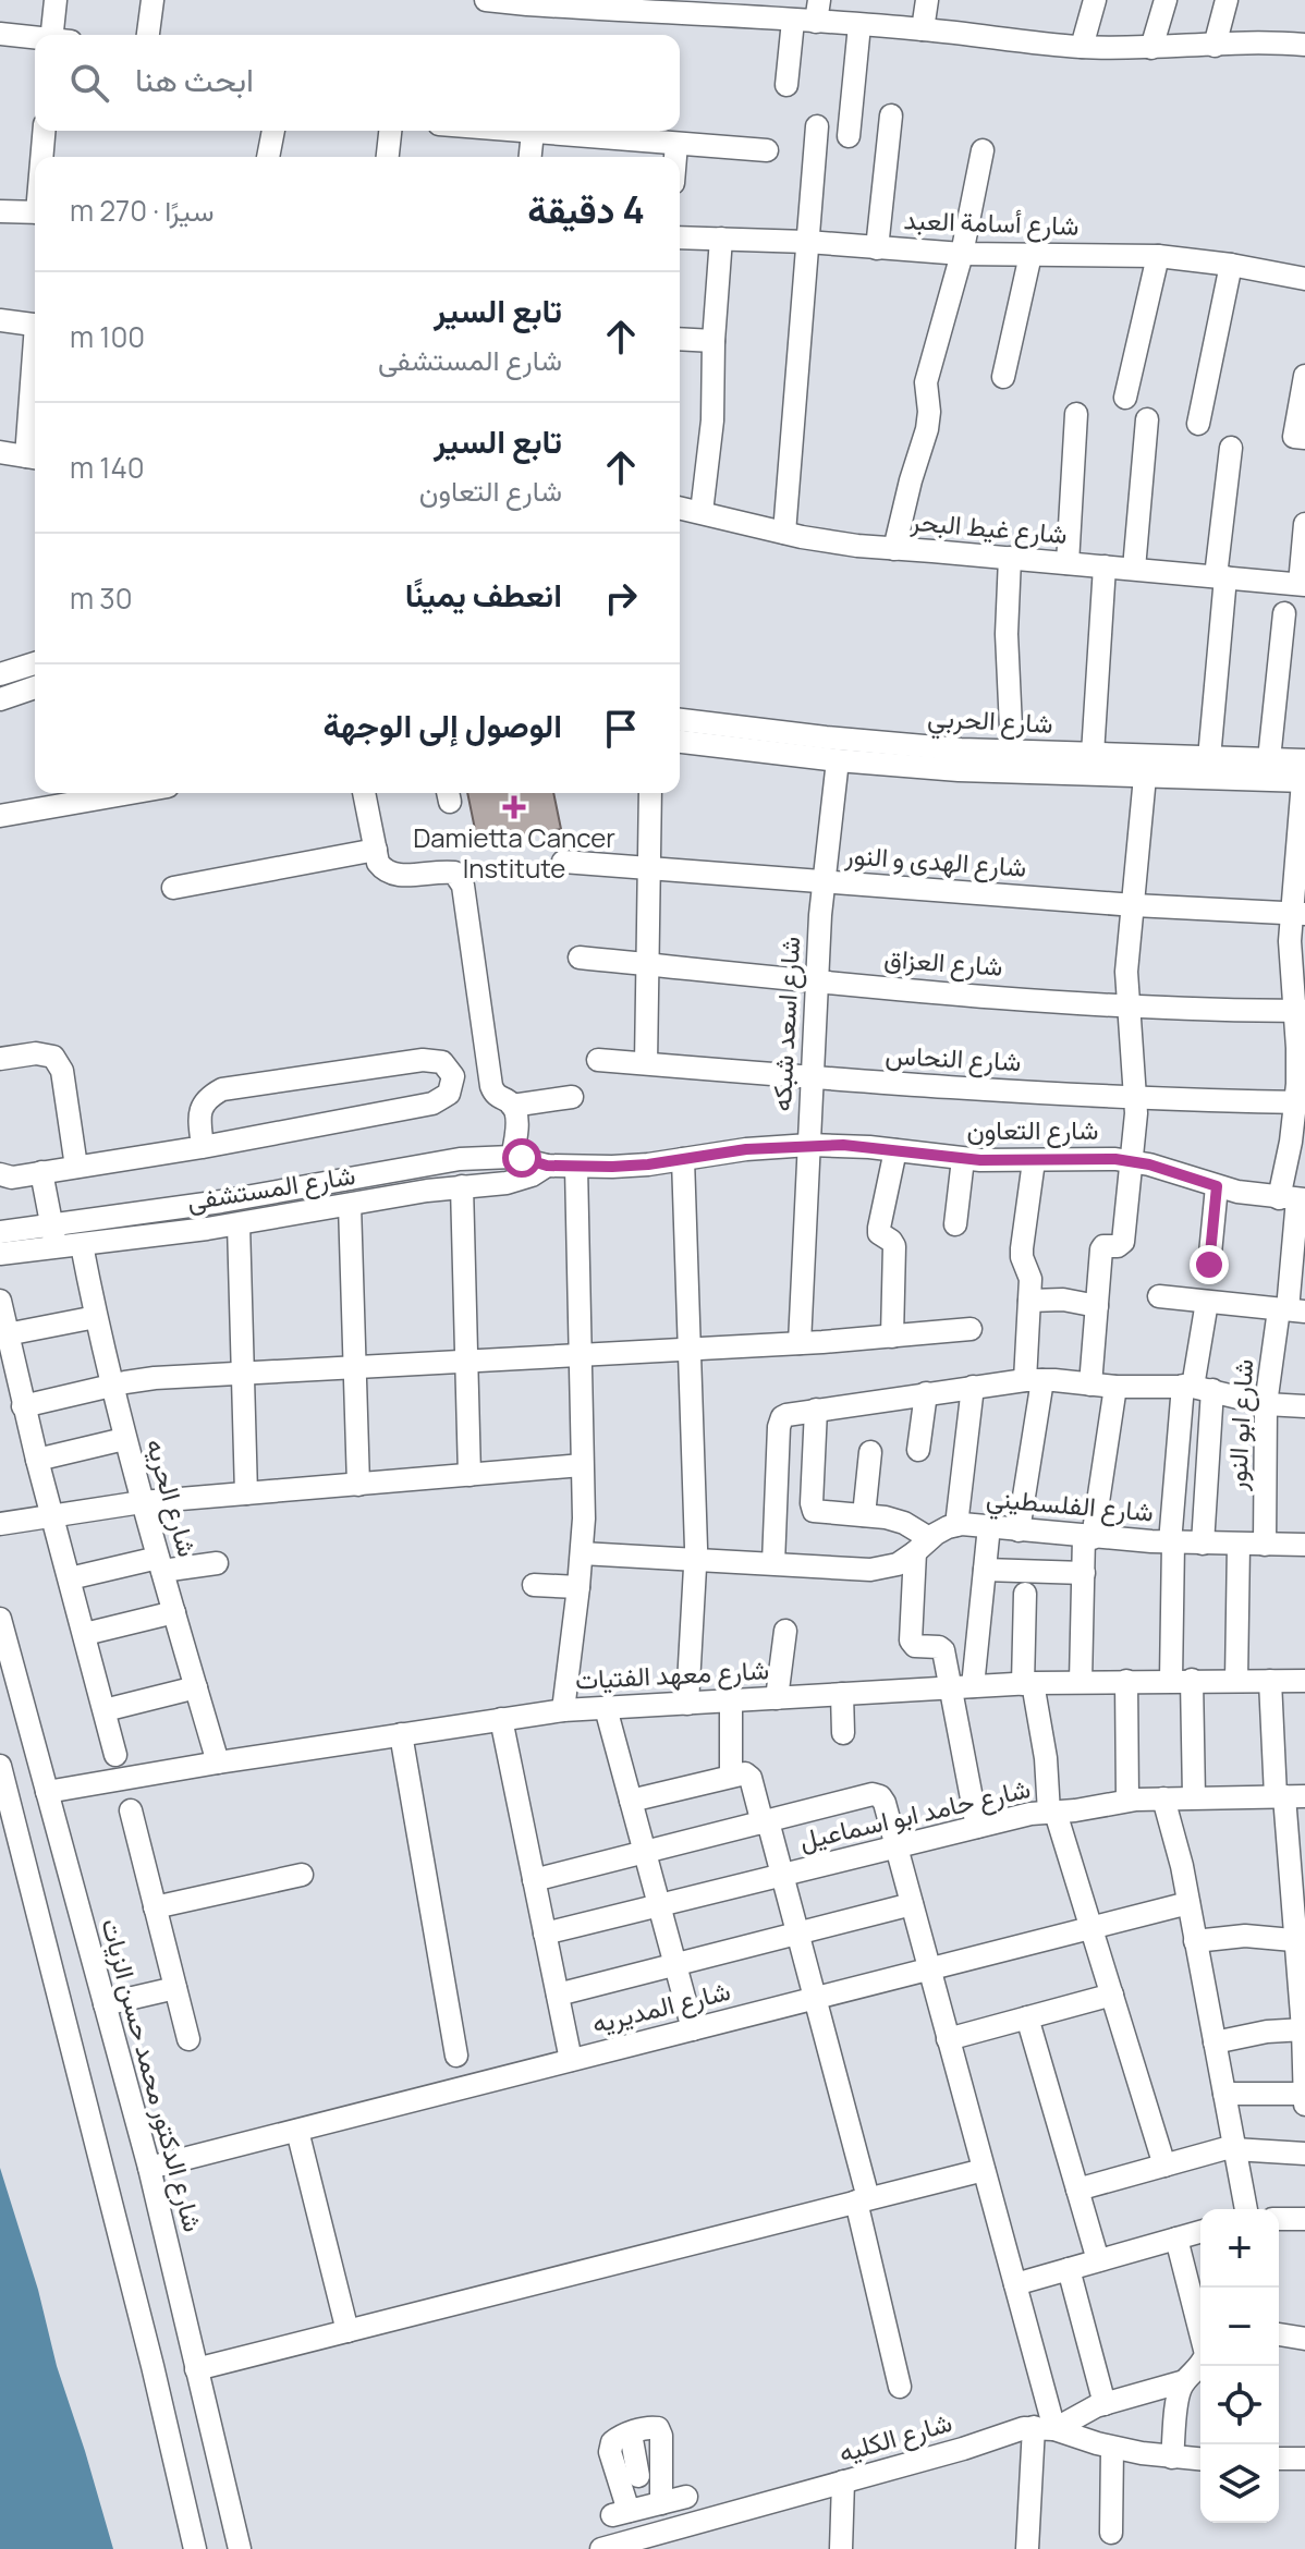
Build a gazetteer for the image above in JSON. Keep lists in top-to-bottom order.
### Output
{
  "streets": {
    "street": [
      "شارع أسامة العبد",
      "شارع غيط البحر",
      "شارع الحربي",
      "شارع الهدى و النور",
      "شارع العزاق",
      "شارع اسعد شبكه",
      "شارع النحاس",
      "شارع التعاون",
      "شارع المستشفى",
      "شارع ابو النور",
      "شارع الحريه",
      "شارع الفلسطيني",
      "شارع معهد الفتيات",
      "شارع حامد ابو اسماعيل",
      "شارع المديريه",
      "شارع الدكتور محمد حسن الزيات",
      "شارع الكليه"
    ]
  },
  "crossings": [
    ["شارع الحربي", "شارع اسعد شبكه"],
    ["شارع الحربي", "شارع ابو النور"],
    ["شارع الهدى و النور", "شارع اسعد شبكه"],
    ["شارع الهدى و النور", "شارع ابو النور"],
    ["شارع العزاق", "شارع اسعد شبكه"],
    ["شارع العزاق", "شارع ابو النور"],
    ["شارع اسعد شبكه", "شارع النحاس"],
    ["شارع اسعد شبكه", "شارع التعاون"],
    ["شارع اسعد شبكه", "شارع المستشفى"],
    ["شارع النحاس", "شارع ابو النور"],
    ["شارع التعاون", "شارع المستشفى"],
    ["شارع التعاون", "شارع ابو النور"],
    ["شارع المستشفى", "شارع الحريه"],
    ["شارع ابو النور", "شارع الفلسطيني"],
    ["شارع الحريه", "شارع معهد الفتيات"],
    ["شارع معهد الفتيات", "شارع الدكتور محمد حسن الزيات"],
    ["شارع المديريه", "شارع الدكتور محمد حسن الزيات"]
  ],
  "places": {
    "health": ["Damietta Cancer Institute"]
  },
  "page": {
    "search": "ابحث هنا",
    "heading": ["4 دقيقة", "سيرًا · 270 m"],
    "list": [
      ["تابع السير", "شارع المستشفى", "100 m"],
      ["تابع السير", "شارع التعاون", "140 m"],
      ["انعطف يمينًا", "30 m"],
      "الوصول إلى الوجهة"
    ],
    "map_buttons": ["+", "−"]
  }
}
